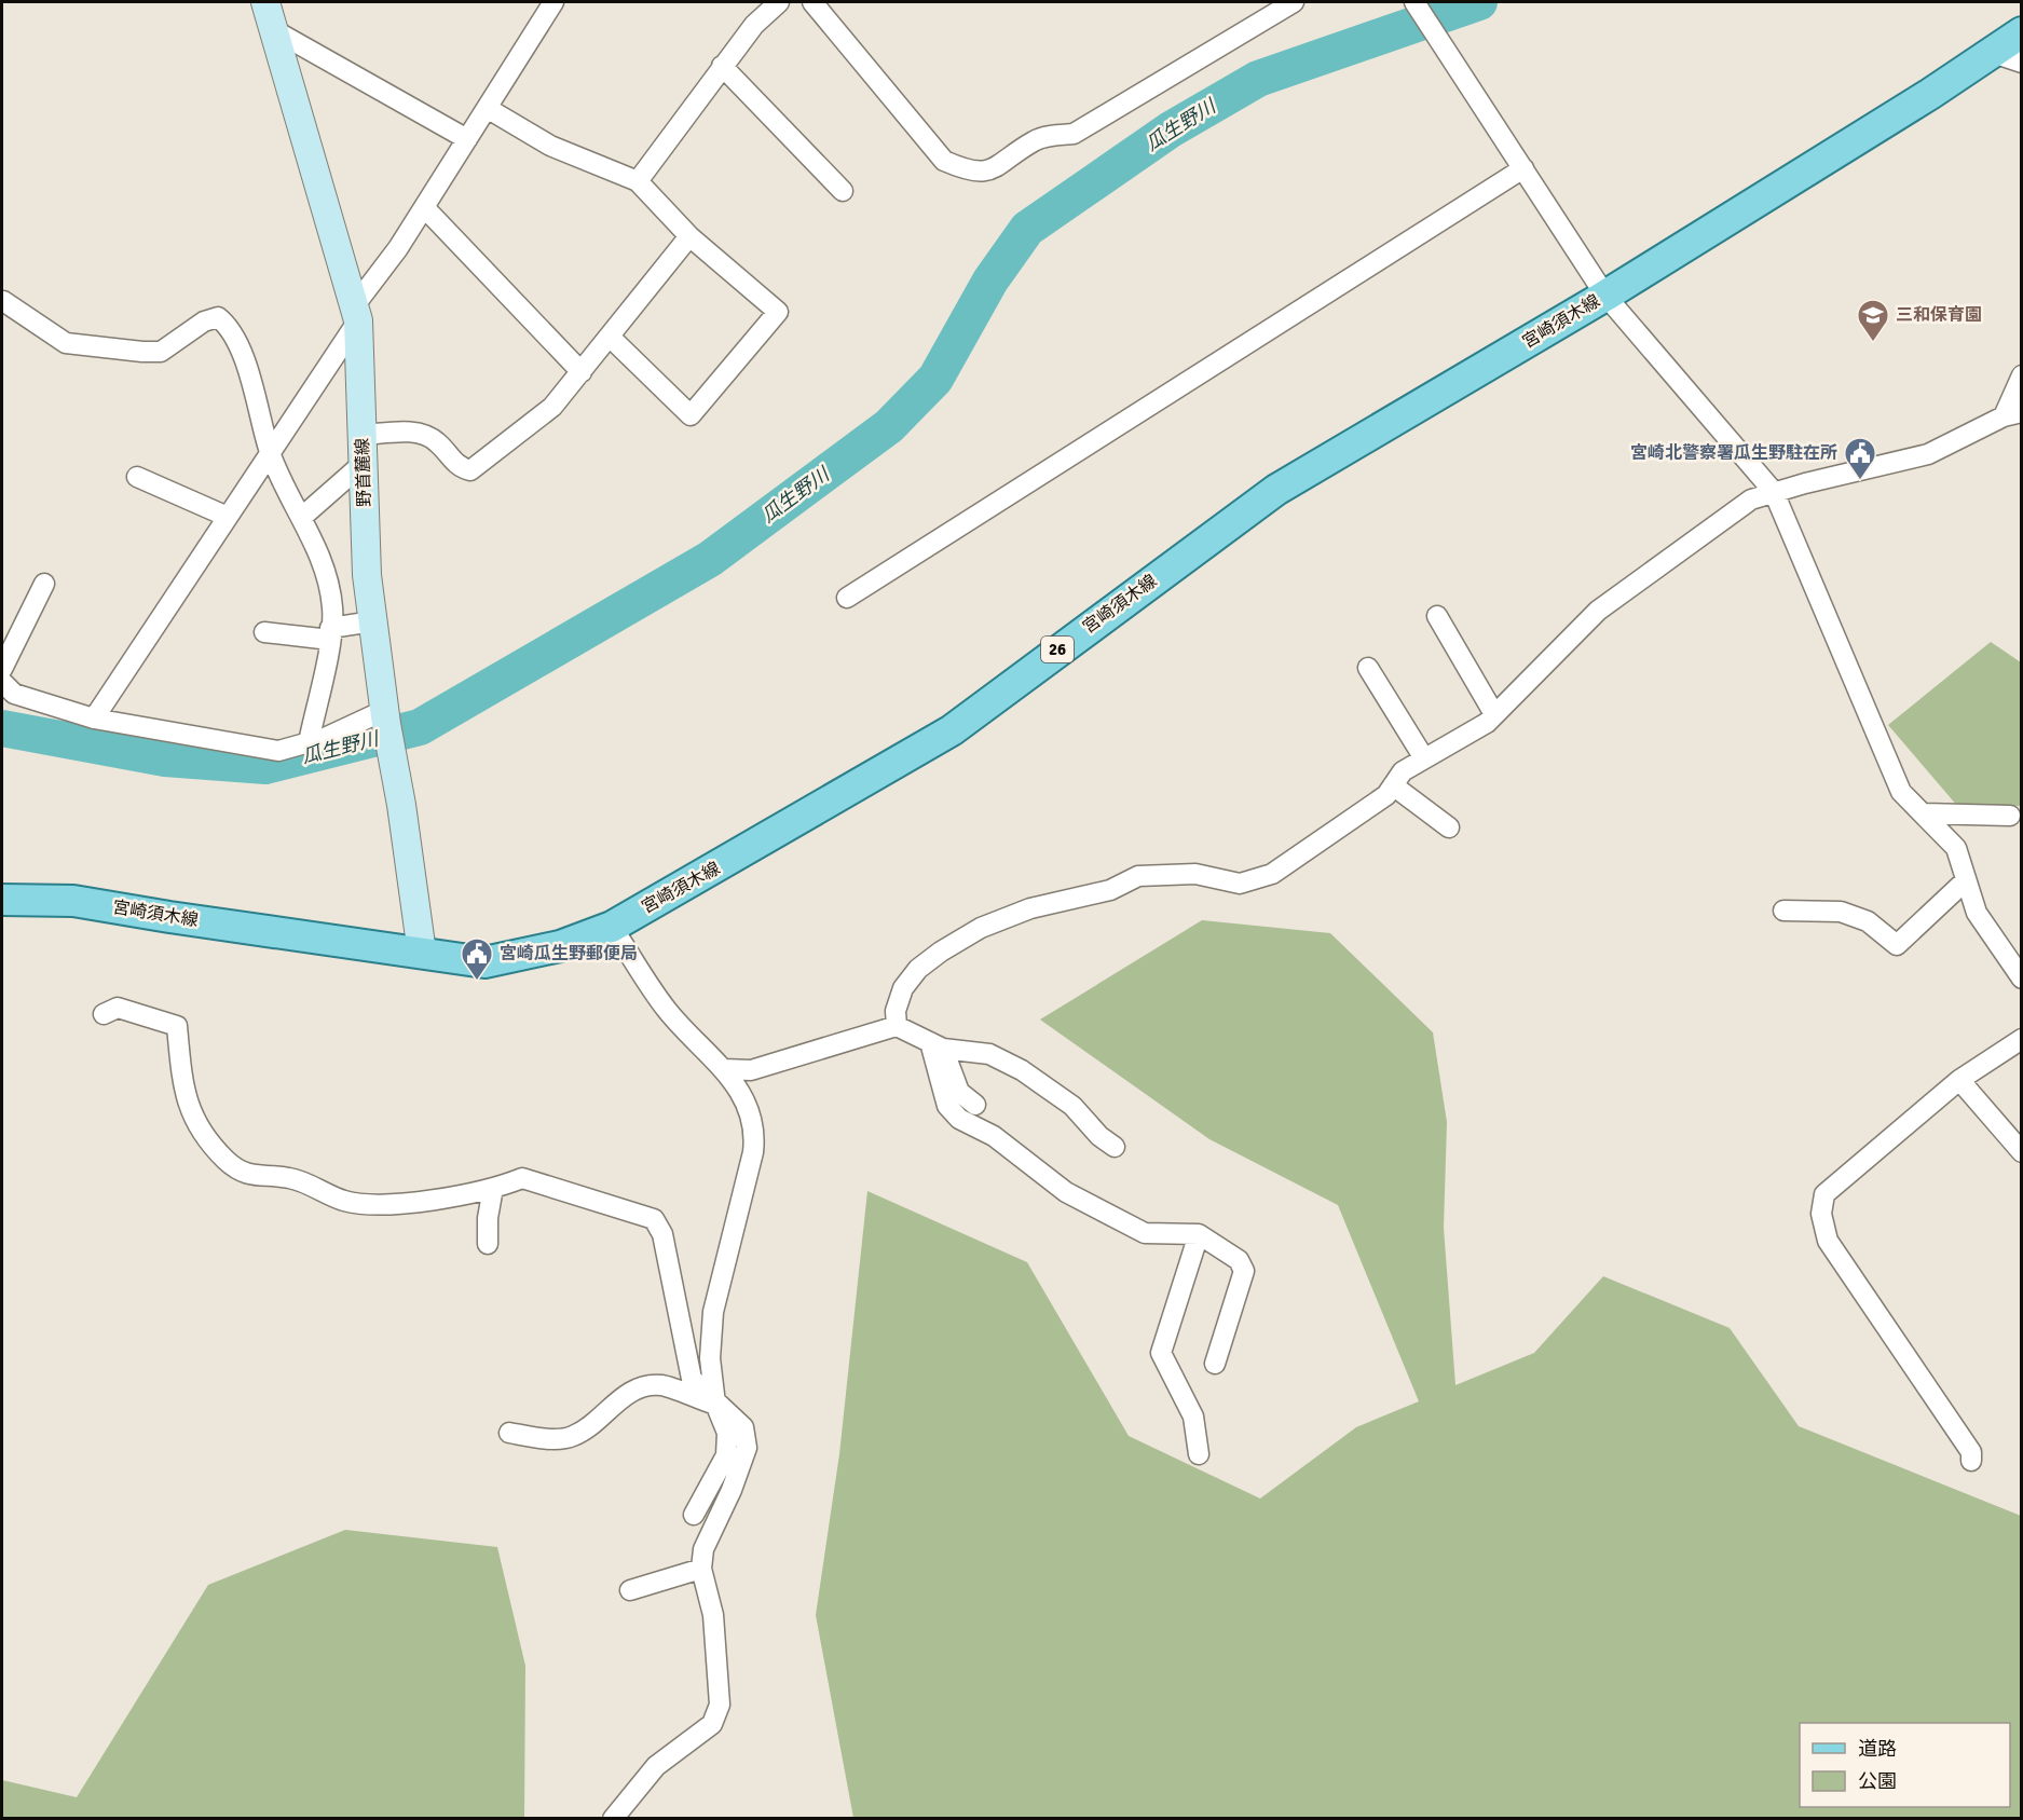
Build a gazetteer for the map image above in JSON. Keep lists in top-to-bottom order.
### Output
{
  "streets": {
    "main road": ["宮崎須木線", "野首麓線", "26"]
  },
  "crossings": [
    ["宮崎須木線", "野首麓線"]
  ],
  "water": ["瓜生野川"],
  "places": {
    "school or university": ["三和保育園"],
    "public building": ["宮崎北警察署瓜生野駐在所", "宮崎瓜生野郵便局"]
  },
  "legend": ["道路", "公園"]
}
